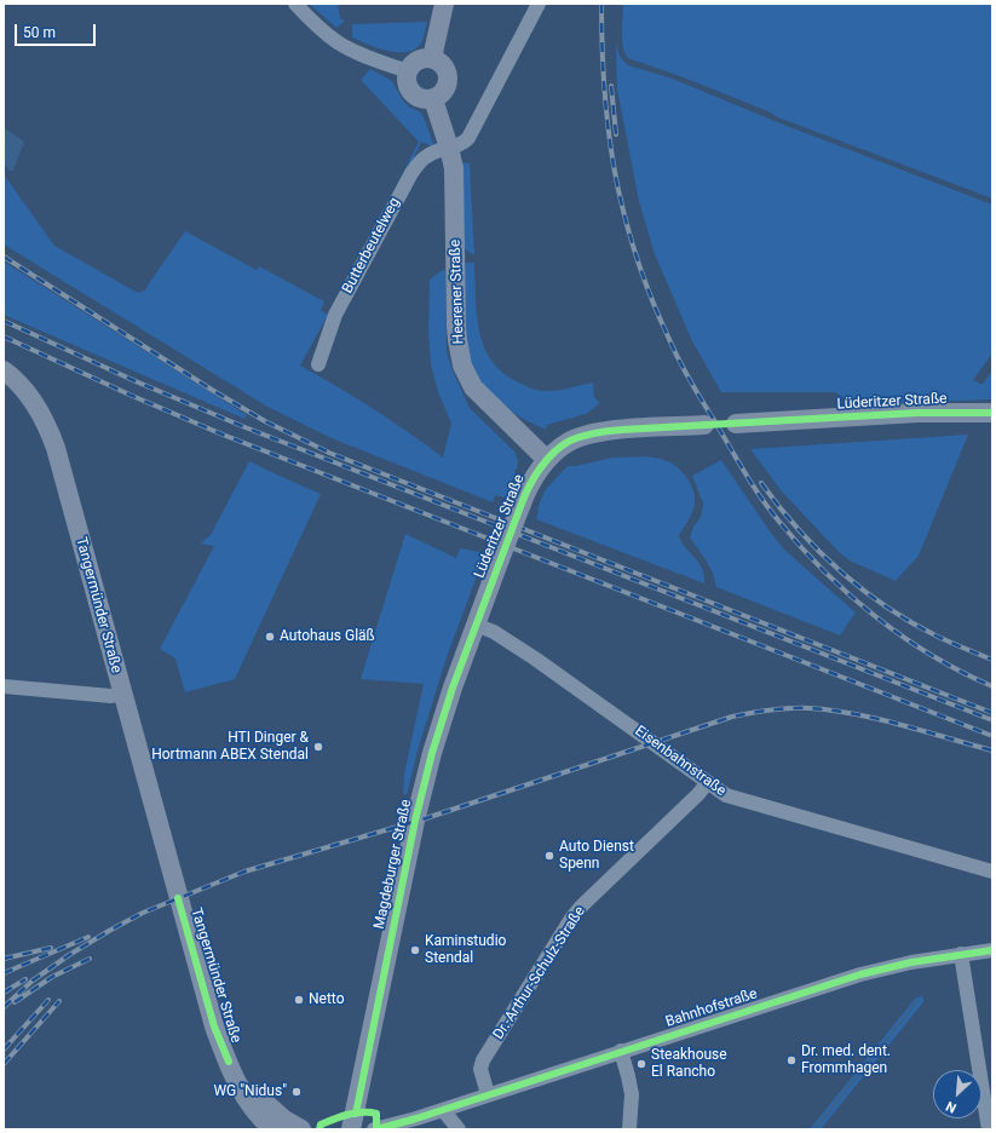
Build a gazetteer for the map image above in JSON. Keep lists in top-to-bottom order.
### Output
{
  "streets": {
    "main road": [
      "Heerener Straße",
      "Lüderitzer Straße",
      "Tangermünder Straße",
      "Magdeburger Straße"
    ],
    "street": [
      "Butterbeutelweg",
      "Eisenbahnstraße",
      "Dr.-Arthur-Schulz-Straße",
      "Bahnhofstraße"
    ]
  },
  "crossings": [
    ["Butterbeutelweg", "Heerener Straße"],
    ["Heerener Straße", "Lüderitzer Straße"],
    ["Lüderitzer Straße", "Eisenbahnstraße"],
    ["Lüderitzer Straße", "Magdeburger Straße"],
    ["Eisenbahnstraße", "Magdeburger Straße"],
    ["Eisenbahnstraße", "Dr.-Arthur-Schulz-Straße"],
    ["Dr.-Arthur-Schulz-Straße", "Bahnhofstraße"]
  ],
  "places": [
    "Autohaus Gläß",
    "HTI Dinger & Hortmann ABEX Stendal",
    "Auto Dienst Spenn",
    "Kaminstudio Stendal",
    "Netto",
    "Dr. med. dent. Frommhagen",
    "Steakhouse El Rancho",
    "WG \"Nidus\""
  ],
  "scale_bar": "50 m",
  "north": "bottom left"
}
